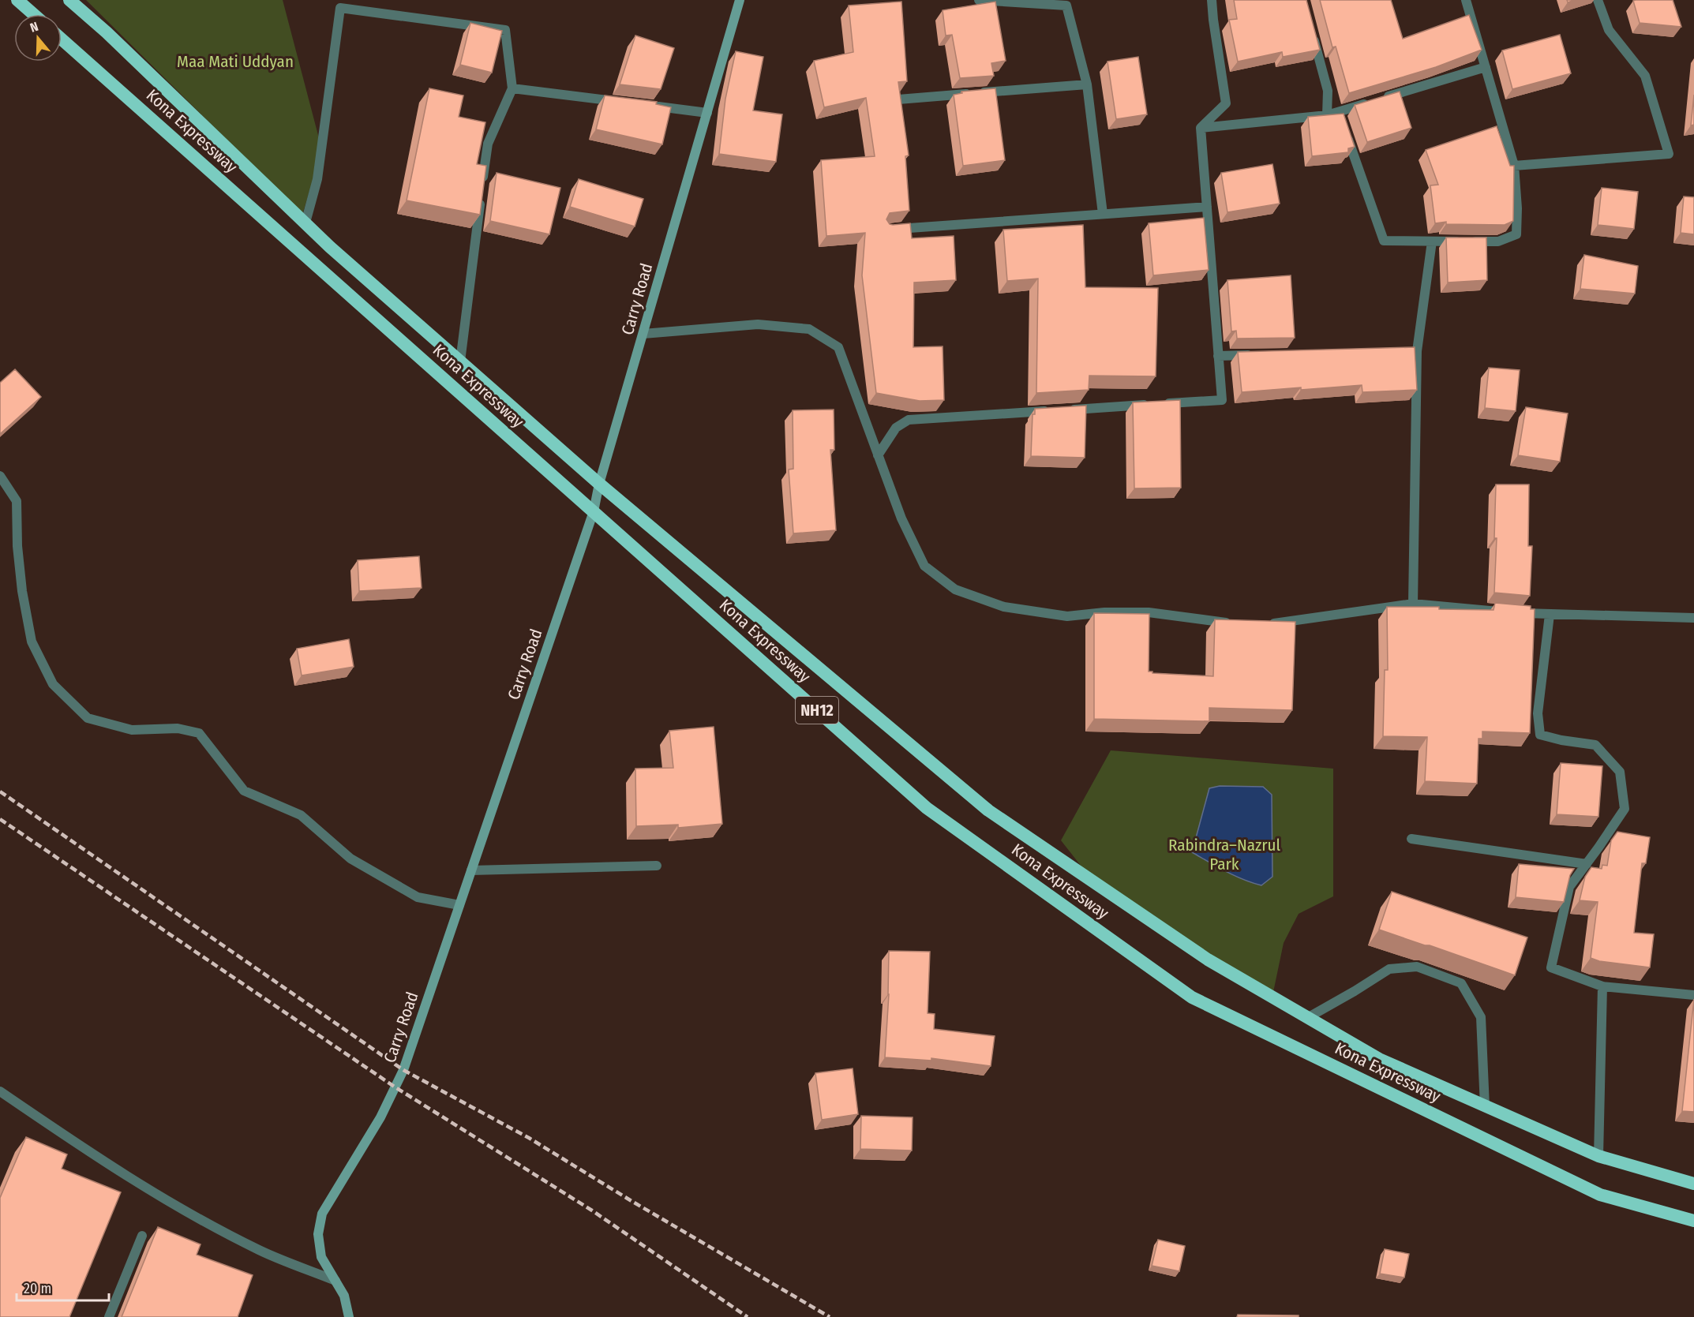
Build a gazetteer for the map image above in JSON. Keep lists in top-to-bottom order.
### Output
{
  "streets": {
    "highway": ["Kona Expressway", "NH12"],
    "main road": ["Carry Road"]
  },
  "crossings": [
    ["Kona Expressway", "Carry Road"]
  ],
  "parks": ["Maa Mati Uddyan", "Rabindra–Nazrul Park"],
  "scale_bar": "20 m",
  "north": "top"
}
